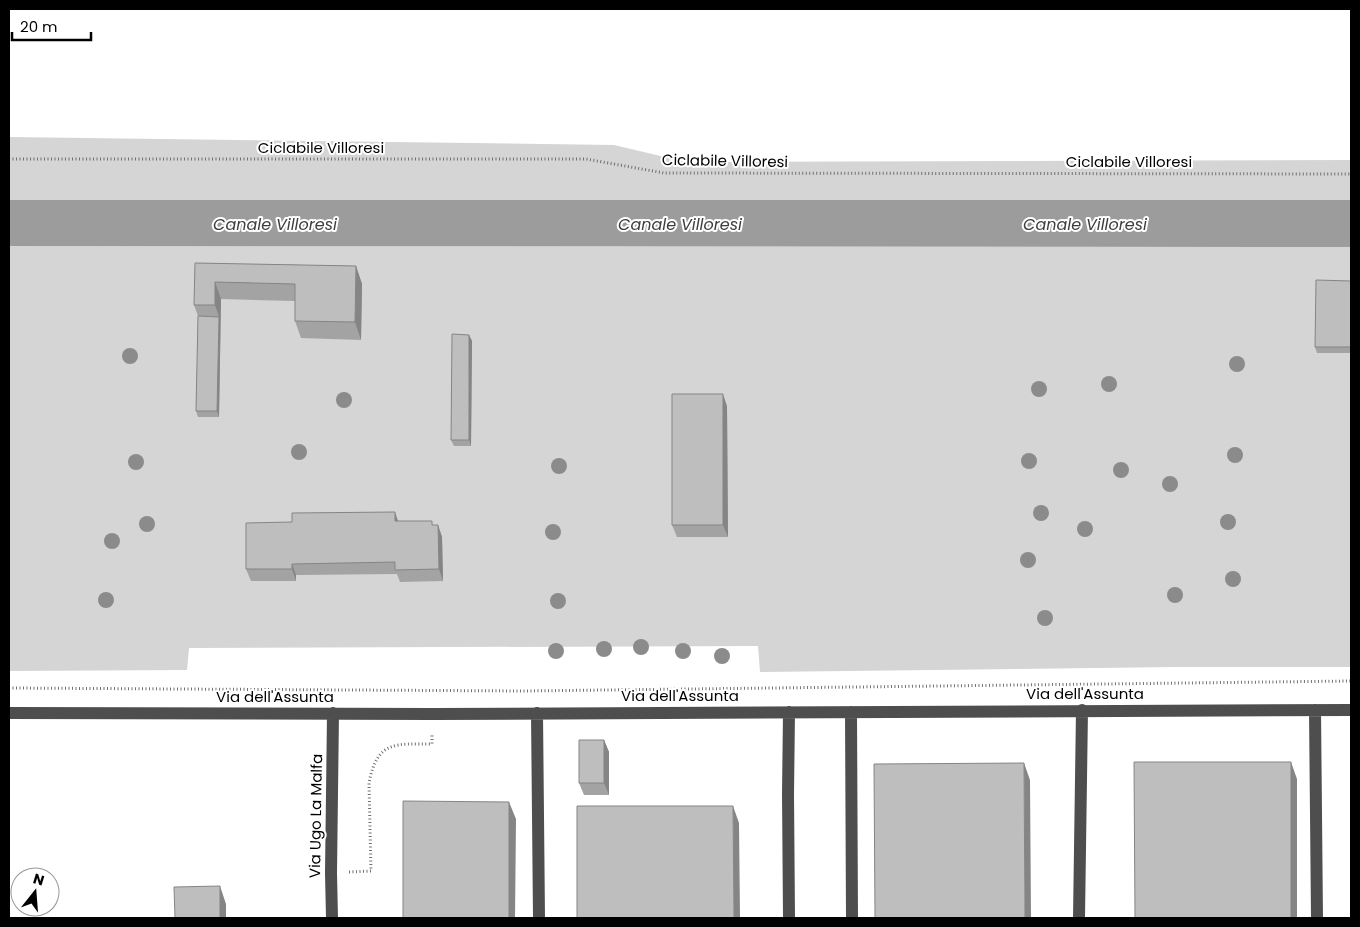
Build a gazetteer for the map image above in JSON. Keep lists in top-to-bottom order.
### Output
{
  "streets": {
    "street": ["Via dell'Assunta", "Via Ugo La Malfa"],
    "path": ["Ciclabile Villoresi"]
  },
  "crossings": [
    ["Via dell'Assunta", "Via Ugo La Malfa"]
  ],
  "water": ["Canale Villoresi"],
  "scale_bar": "20 m",
  "north": "top"
}
